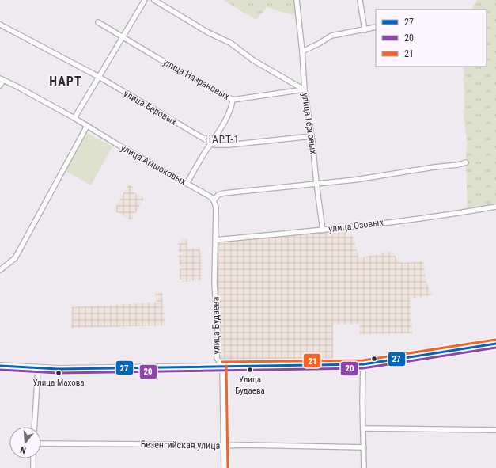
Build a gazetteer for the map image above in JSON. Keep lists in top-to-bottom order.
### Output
{
  "streets": {
    "street": [
      "улица Назрановых",
      "улица Беровых",
      "улица Герговых",
      "улица Амшоковых",
      "улица Озовых",
      "улица Будаева",
      "Безенгийская улица"
    ]
  },
  "crossings": [
    ["улица Назрановых", "улица Герговых"],
    ["улица Беровых", "улица Герговых"],
    ["улица Герговых", "улица Озовых"],
    ["улица Амшоковых", "улица Будаева"],
    ["улица Озовых", "улица Будаева"],
    ["улица Будаева", "Безенгийская улица"]
  ],
  "districts": ["НАРТ", "НАРТ-1"],
  "places": ["Улица Будаева", "Улица Махова"],
  "lines": ["transit line 21", "transit line 27", "transit line 20"],
  "legend": ["27", "20", "21"],
  "north": "bottom"
}
